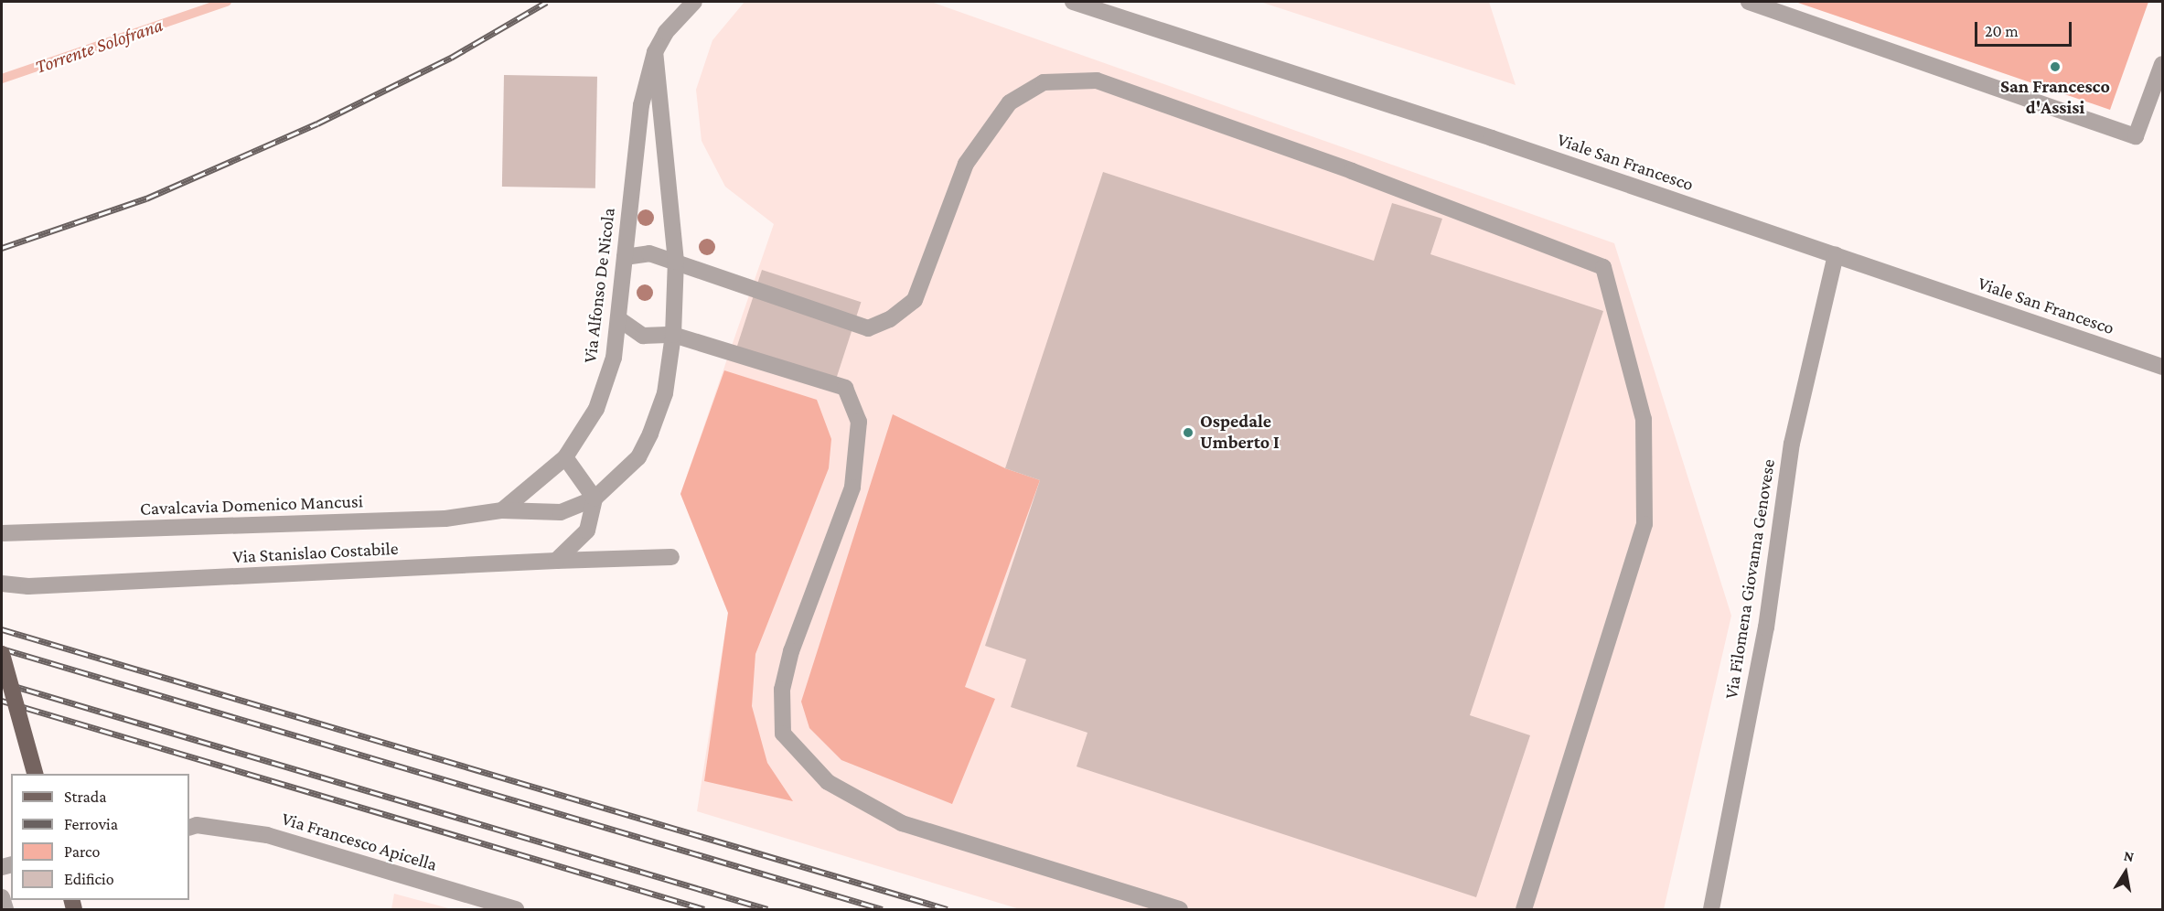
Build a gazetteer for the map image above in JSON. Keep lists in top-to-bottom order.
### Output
{
  "streets": {
    "street": [
      "Viale San Francesco",
      "Via Alfonso De Nicola",
      "Cavalcavia Domenico Mancusi",
      "Via Stanislao Costabile",
      "Via Filomena Giovanna Genovese",
      "Via Francesco Apicella"
    ]
  },
  "crossings": [
    ["Viale San Francesco", "Via Filomena Giovanna Genovese"],
    ["Via Alfonso De Nicola", "Cavalcavia Domenico Mancusi"]
  ],
  "water": ["Torrente Solofrana"],
  "places": ["San Francesco d'Assisi", "Ospedale Umberto I"],
  "legend": [
    "Strada",
    "Ferrovia",
    "Parco",
    "Edificio"
  ],
  "scale_bar": "20 m",
  "north": "top"
}
